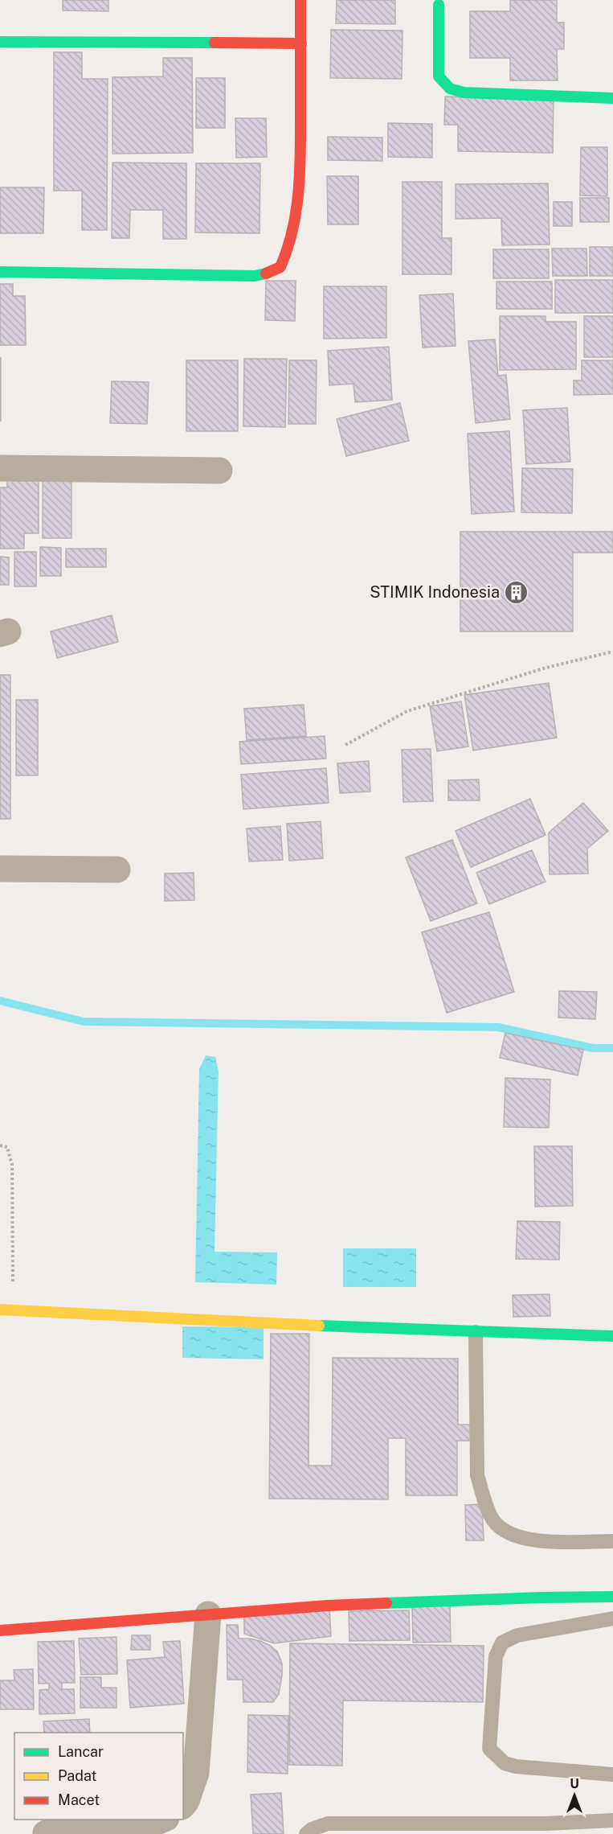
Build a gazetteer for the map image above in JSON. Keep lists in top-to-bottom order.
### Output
{
  "places": {
    "building": ["STIMIK Indonesia"]
  },
  "legend": ["Lancar", "Padat", "Macet"],
  "north": "top"
}
